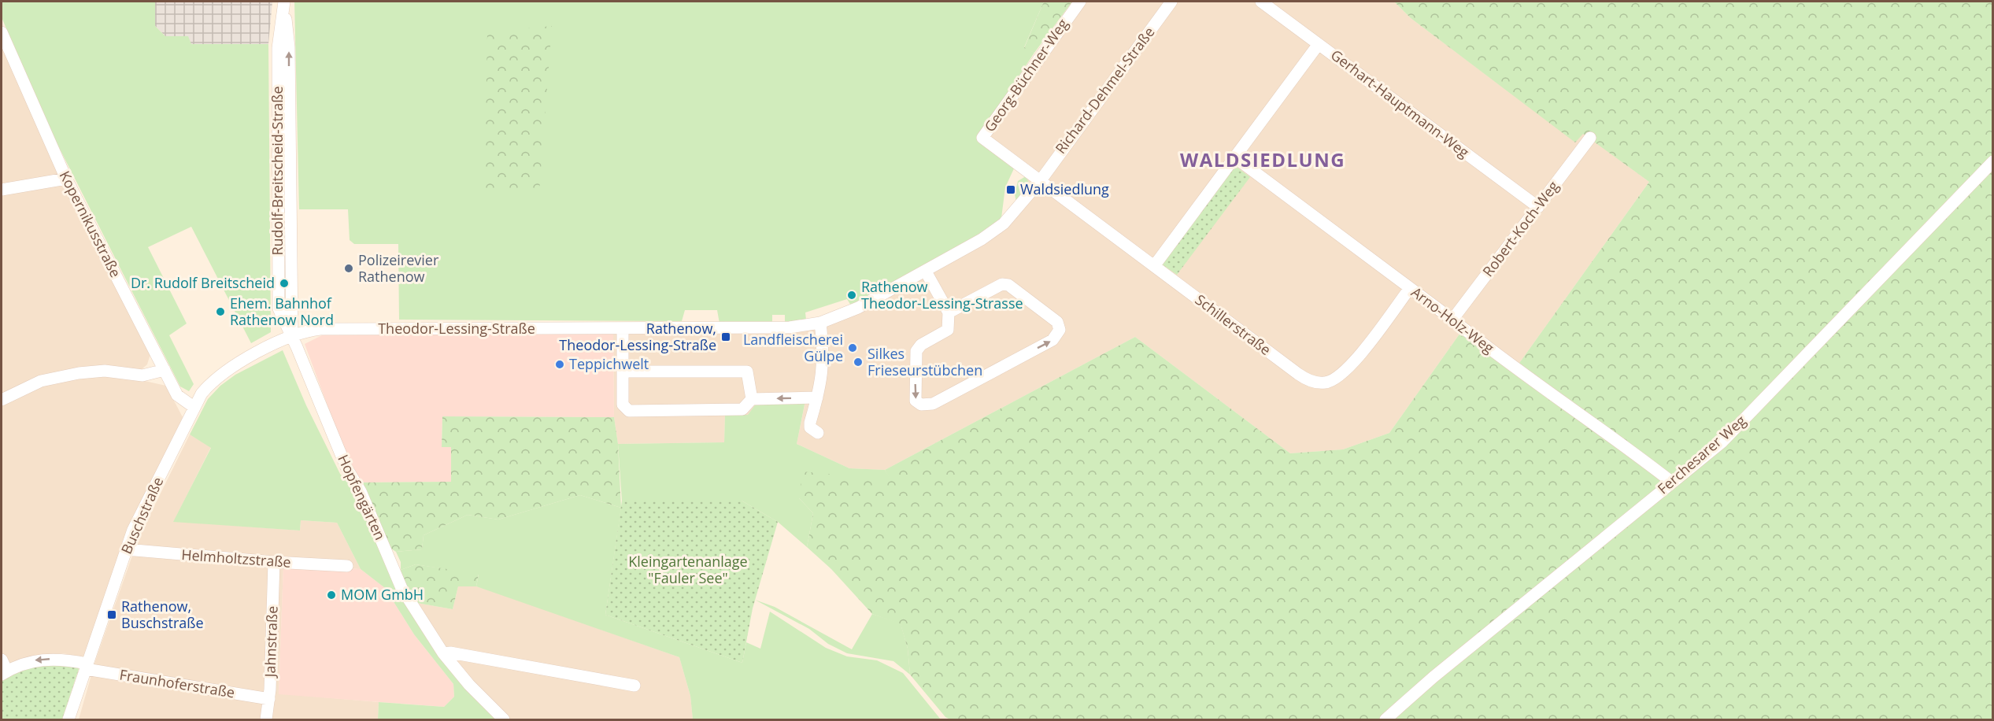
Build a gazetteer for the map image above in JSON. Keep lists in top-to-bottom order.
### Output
{
  "streets": {
    "street": [
      "Georg-Büchner-Weg",
      "Richard-Dehmel-Straße",
      "Gerhart-Hauptmann-Weg",
      "Rudolf-Breitscheid-Straße",
      "Kopernikusstraße",
      "Robert-Koch-Weg",
      "Arno-Holz-Weg",
      "Schillerstraße",
      "Theodor-Lessing-Straße",
      "Ferchesarer Weg",
      "Hopfengärten",
      "Buschstraße",
      "Helmholtzstraße",
      "Jahnstraße",
      "Fraunhoferstraße"
    ]
  },
  "crossings": [
    ["Georg-Büchner-Weg", "Richard-Dehmel-Straße"],
    ["Georg-Büchner-Weg", "Schillerstraße"],
    ["Georg-Büchner-Weg", "Theodor-Lessing-Straße"],
    ["Richard-Dehmel-Straße", "Schillerstraße"],
    ["Richard-Dehmel-Straße", "Theodor-Lessing-Straße"],
    ["Gerhart-Hauptmann-Weg", "Robert-Koch-Weg"],
    ["Rudolf-Breitscheid-Straße", "Theodor-Lessing-Straße"],
    ["Rudolf-Breitscheid-Straße", "Hopfengärten"],
    ["Rudolf-Breitscheid-Straße", "Buschstraße"],
    ["Kopernikusstraße", "Buschstraße"],
    ["Robert-Koch-Weg", "Arno-Holz-Weg"],
    ["Arno-Holz-Weg", "Schillerstraße"],
    ["Arno-Holz-Weg", "Ferchesarer Weg"],
    ["Schillerstraße", "Theodor-Lessing-Straße"],
    ["Theodor-Lessing-Straße", "Hopfengärten"],
    ["Theodor-Lessing-Straße", "Buschstraße"],
    ["Hopfengärten", "Buschstraße"],
    ["Buschstraße", "Helmholtzstraße"],
    ["Buschstraße", "Fraunhoferstraße"],
    ["Helmholtzstraße", "Jahnstraße"],
    ["Jahnstraße", "Fraunhoferstraße"]
  ],
  "districts": ["WALDSIEDLUNG"],
  "parks": ["Kleingartenanlage \"Fauler See\""],
  "places": {
    "transit": ["Waldsiedlung", "Rathenow, Theodor-Lessing-Straße", "Rathenow, Buschstraße"],
    "other": [
      "Polizeirevier Rathenow",
      "Dr. Rudolf Breitscheid",
      "Rathenow Theodor-Lessing-Strasse",
      "Ehem. Bahnhof Rathenow Nord",
      "Landfleischerei Gülpe",
      "Silkes Frieseurstübchen",
      "Teppichwelt",
      "MOM GmbH"
    ]
  }
}
